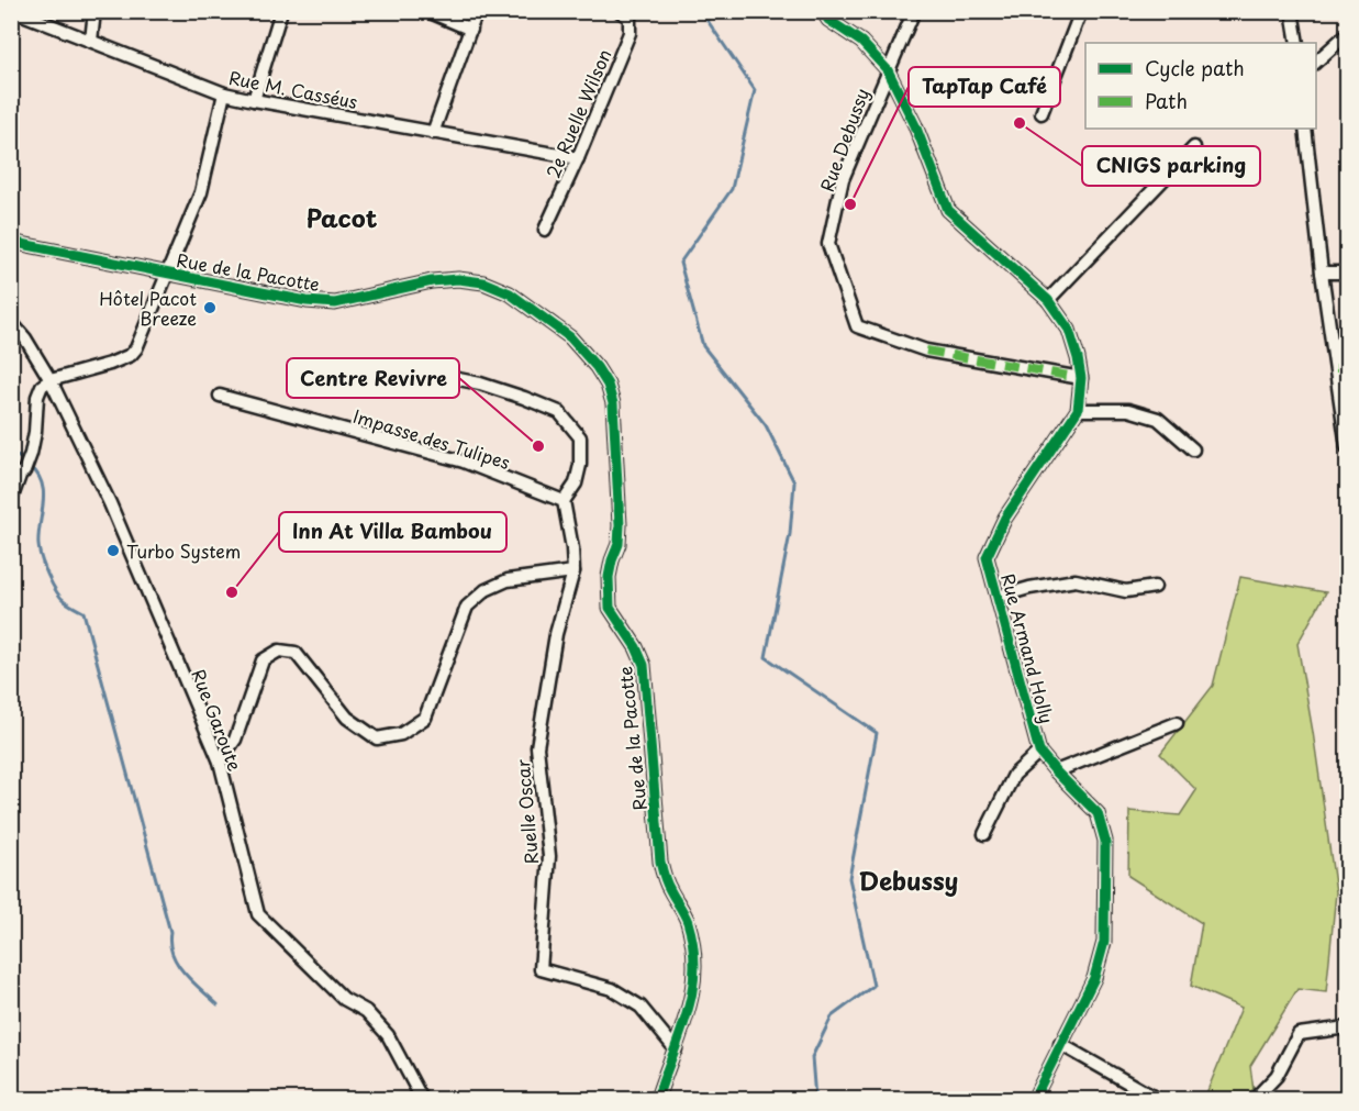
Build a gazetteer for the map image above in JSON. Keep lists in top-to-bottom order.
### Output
{
  "streets": {
    "street": [
      "Rue M. Casséus",
      "2e Ruelle Wilson",
      "Rue Debussy",
      "Rue de la Pacotte",
      "Impasse des Tulipes",
      "Rue Armand Holly",
      "Rue Garoute",
      "Ruelle Oscar"
    ]
  },
  "crossings": [
    ["Rue M. Casséus", "2e Ruelle Wilson"],
    ["Rue Debussy", "Rue Armand Holly"],
    ["Rue de la Pacotte", "Ruelle Oscar"]
  ],
  "districts": ["Pacot", "Debussy"],
  "places": [
    "CNIGS parking",
    "TapTap Café",
    "Hôtel Pacot Breeze",
    "Centre Revivre",
    "Turbo System",
    "Inn At Villa Bambou"
  ],
  "legend": ["Cycle path", "Path"]
}
